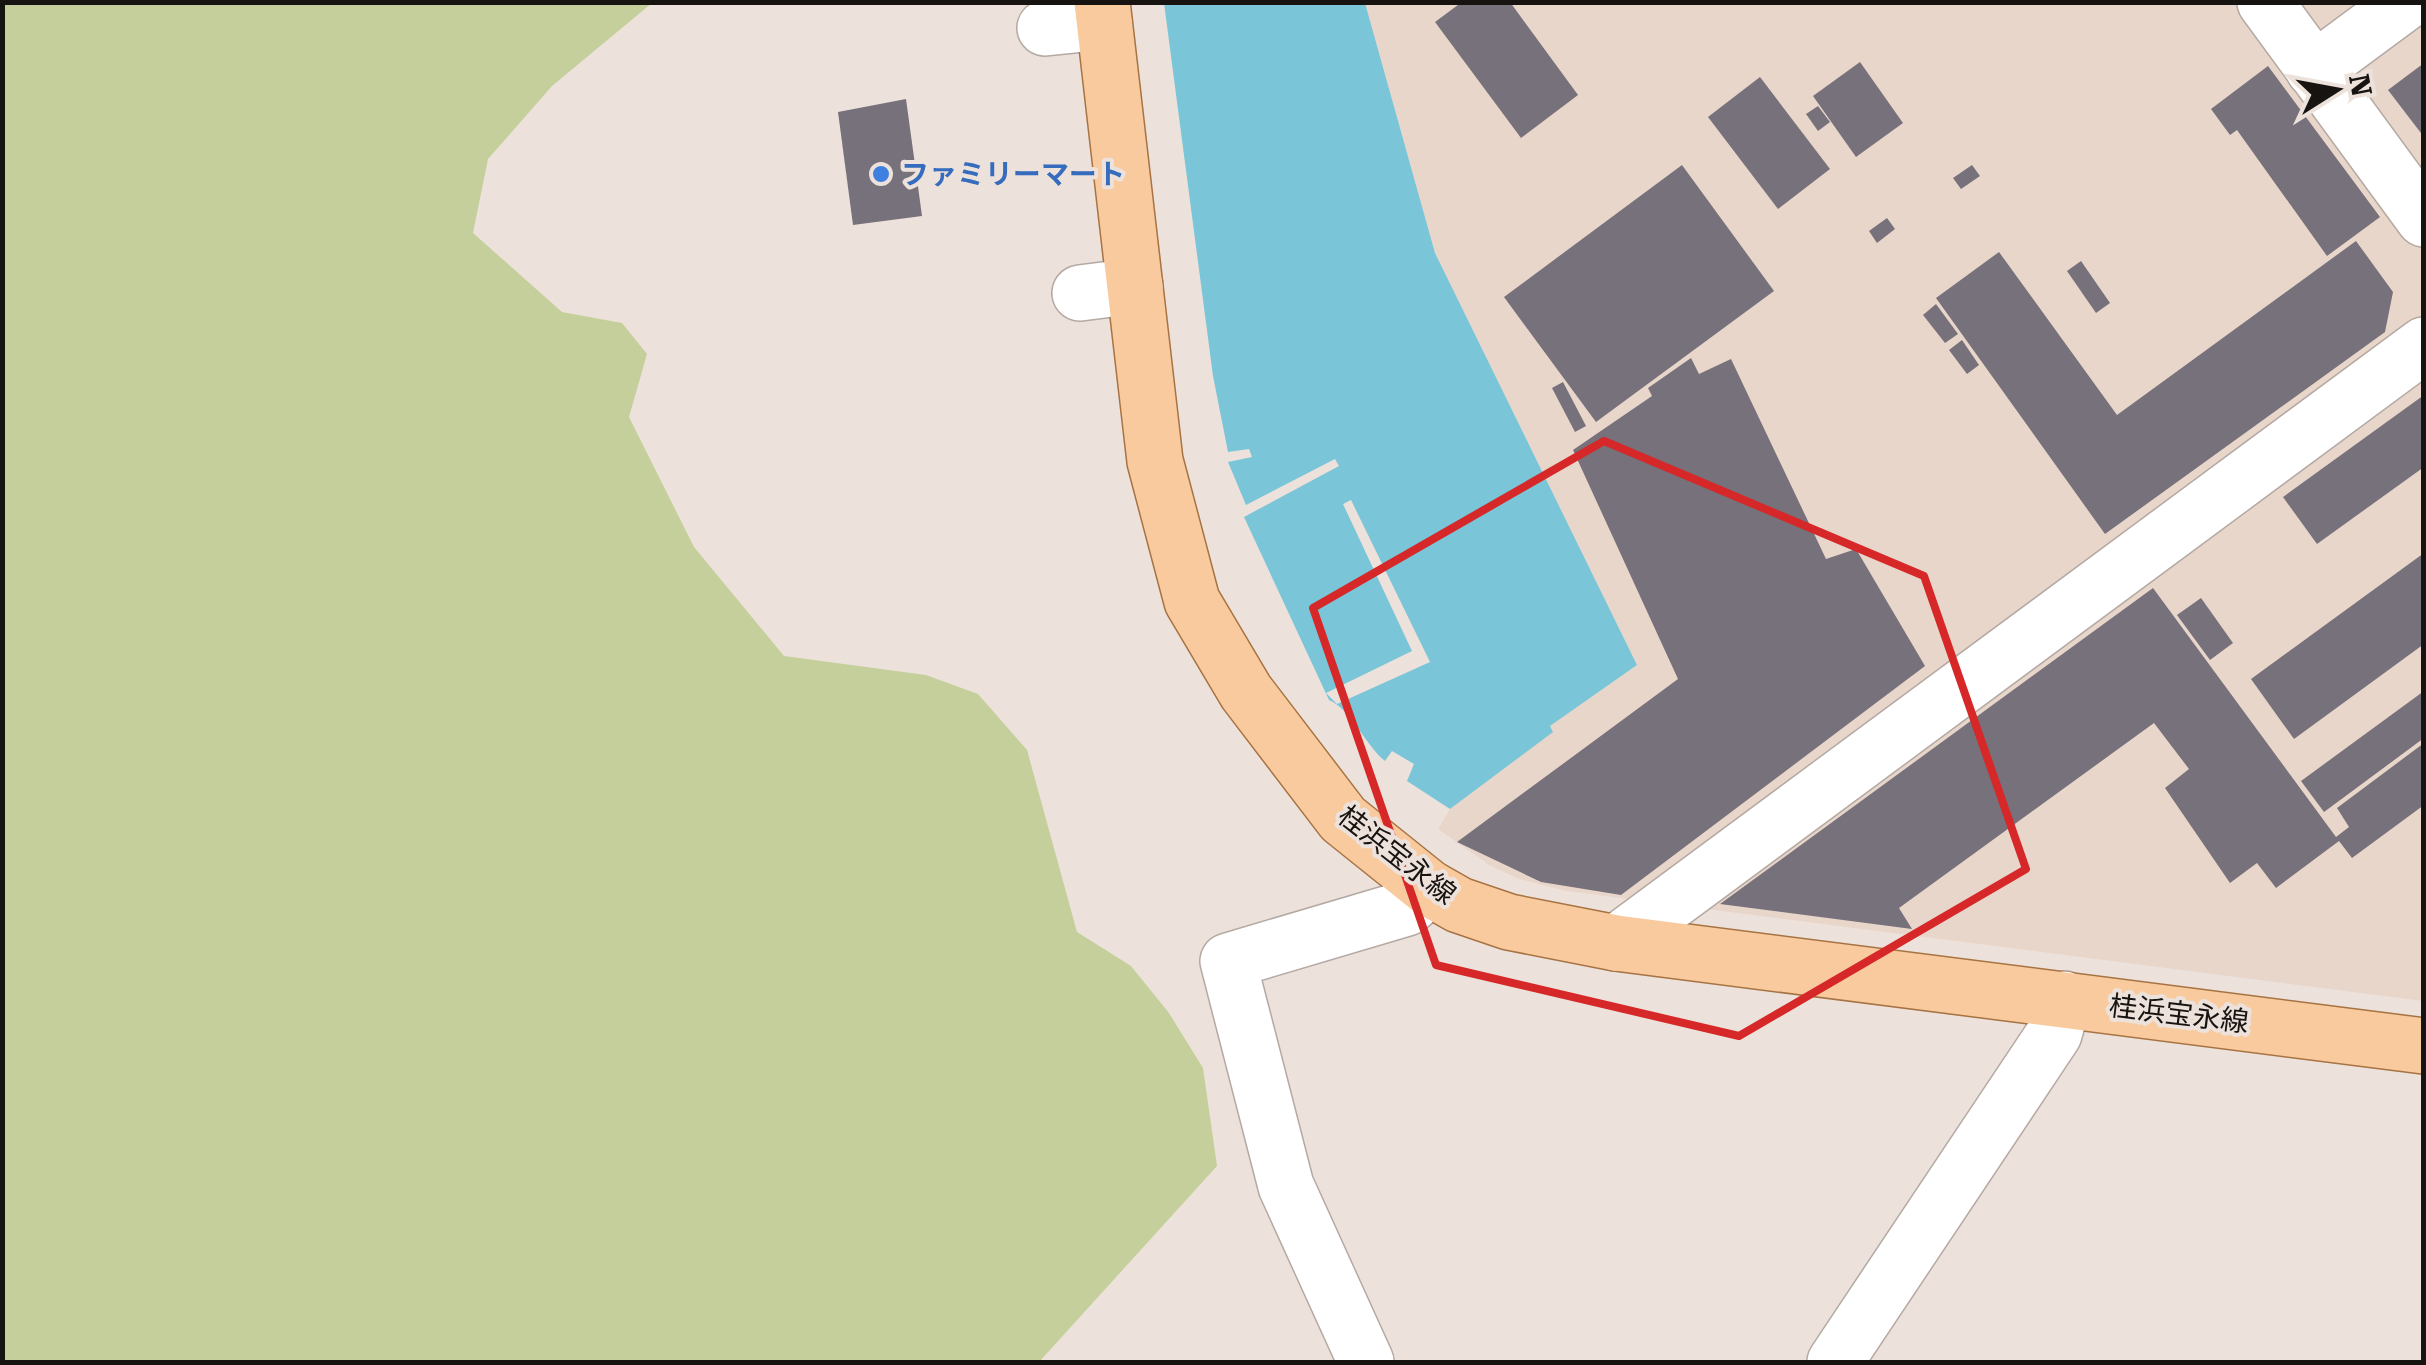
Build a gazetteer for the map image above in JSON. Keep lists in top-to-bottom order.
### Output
{
  "streets": {
    "main road": ["桂浜宝永線"]
  },
  "places": ["ファミリーマート"],
  "north": "right"
}
